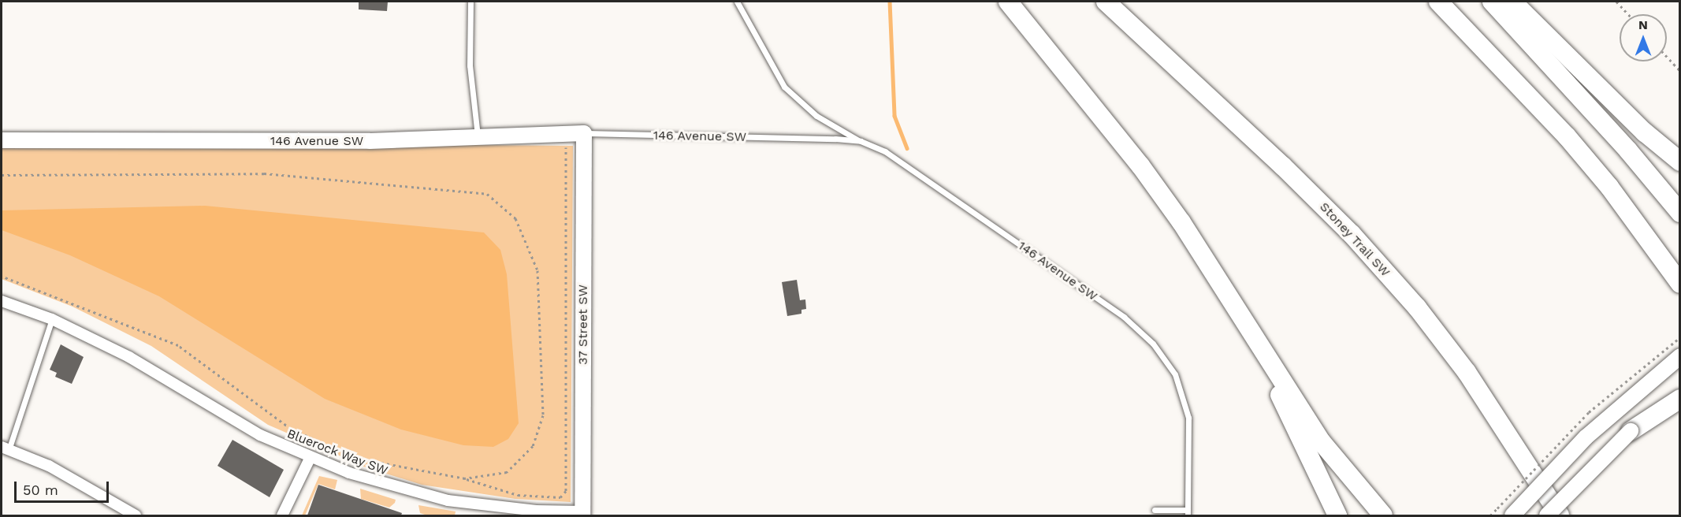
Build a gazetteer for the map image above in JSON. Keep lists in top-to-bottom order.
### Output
{
  "streets": {
    "highway": ["Stoney Trail SW"],
    "street": ["146 Avenue SW", "37 Street SW", "Bluerock Way SW"]
  },
  "crossings": [
    ["146 Avenue SW", "37 Street SW"],
    ["37 Street SW", "Bluerock Way SW"]
  ],
  "scale_bar": "50 m",
  "north": "top"
}
